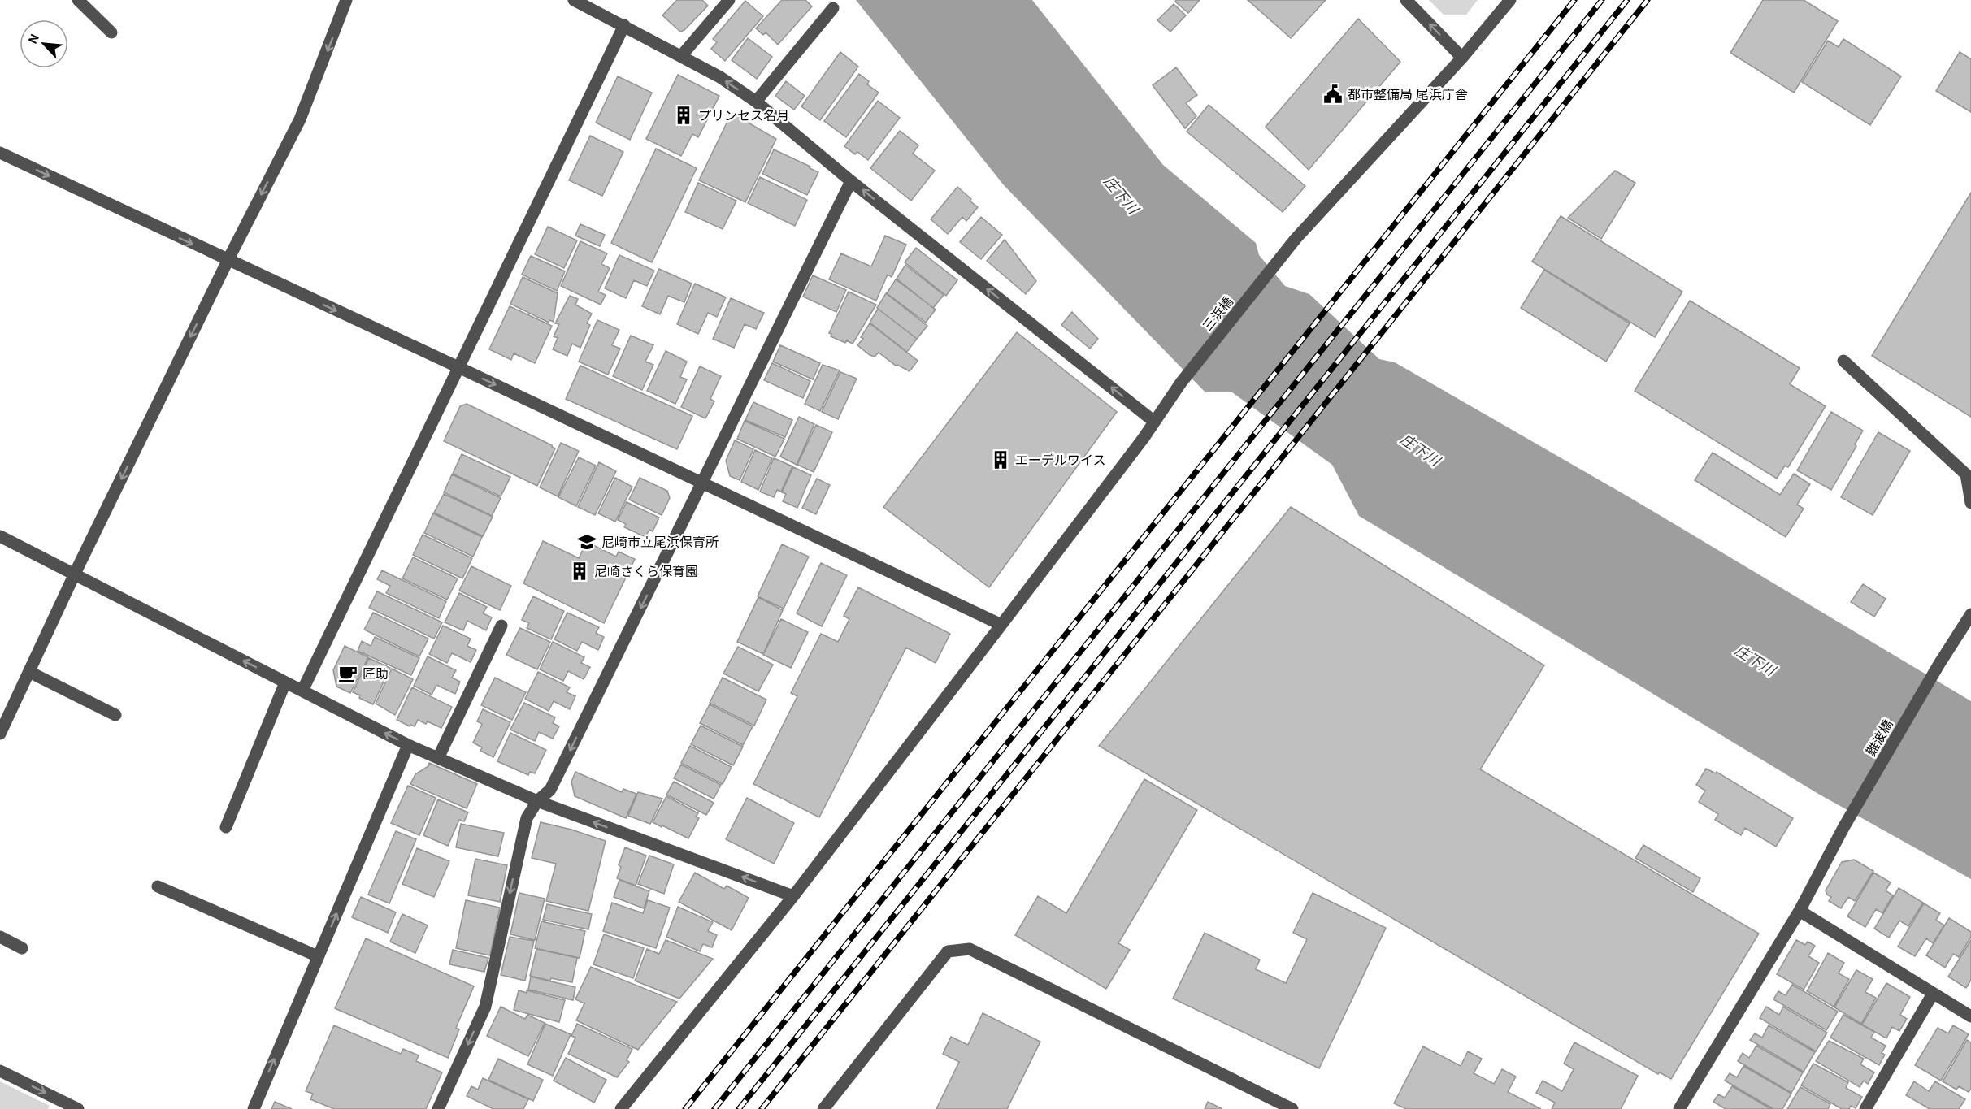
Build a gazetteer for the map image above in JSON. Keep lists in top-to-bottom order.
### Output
{
  "streets": {
    "street": ["三浜橋", "難波橋"]
  },
  "water": ["庄下川"],
  "places": {
    "public building": ["都市整備局 尾浜庁舎"],
    "building": ["プリンセス名月", "エーデルワイス", "尼崎さくら保育園"],
    "school or university": ["尼崎市立尾浜保育所"],
    "cafe": ["匠助"]
  },
  "north": "top left"
}
